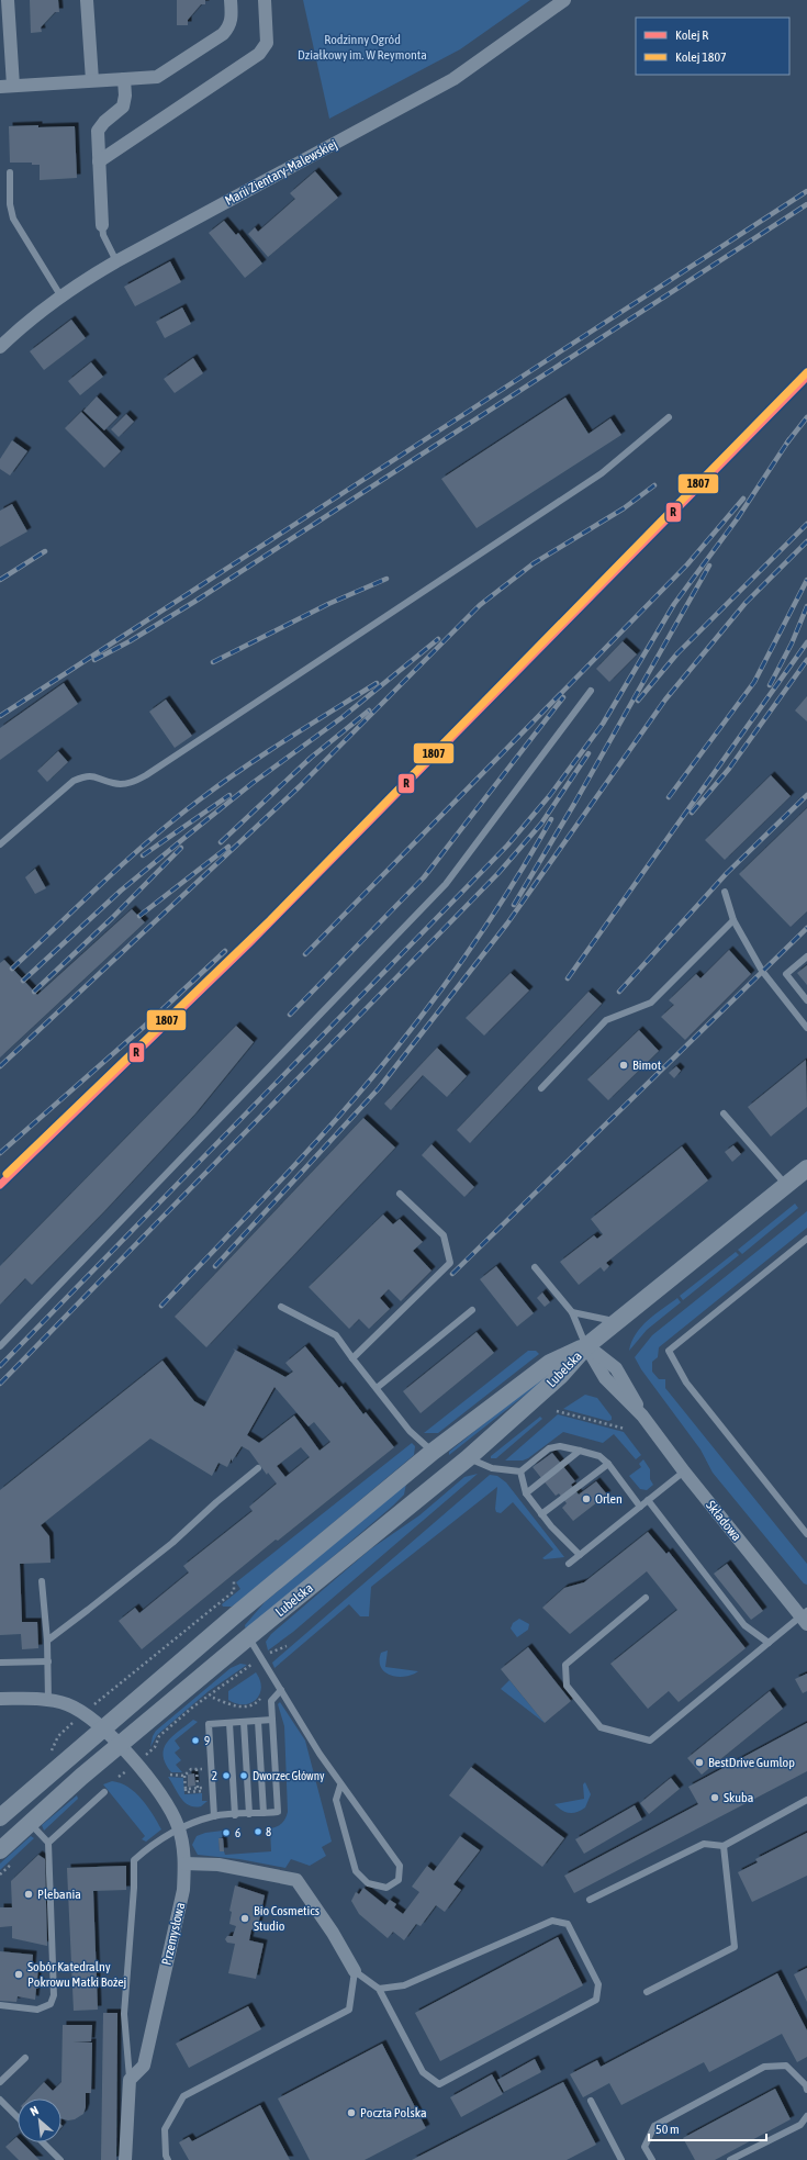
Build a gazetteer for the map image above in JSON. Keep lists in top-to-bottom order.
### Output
{
  "streets": {
    "street": [
      "Marii Zientary-Malewskiej",
      "Lubelska",
      "Składowa",
      "Przemysłowa"
    ]
  },
  "crossings": [
    ["Lubelska", "Składowa"],
    ["Lubelska", "Przemysłowa"]
  ],
  "parks": ["Rodzinny Ogród Działkowy im. W Reymonta"],
  "places": [
    "Bimot",
    "Orlen",
    "9",
    "BestDrive Gumlop",
    "2",
    "Dworzec Główny",
    "Skuba",
    "8",
    "6",
    "Plebania",
    "Bio Cosmetics Studio",
    "Sobór Katedralny Pokrowu Matki Bożej",
    "Poczta Polska"
  ],
  "lines": ["rail line 1807", "rail line R"],
  "legend": ["Kolej R", "Kolej 1807"],
  "scale_bar": "50 m",
  "north": "top left"
}
